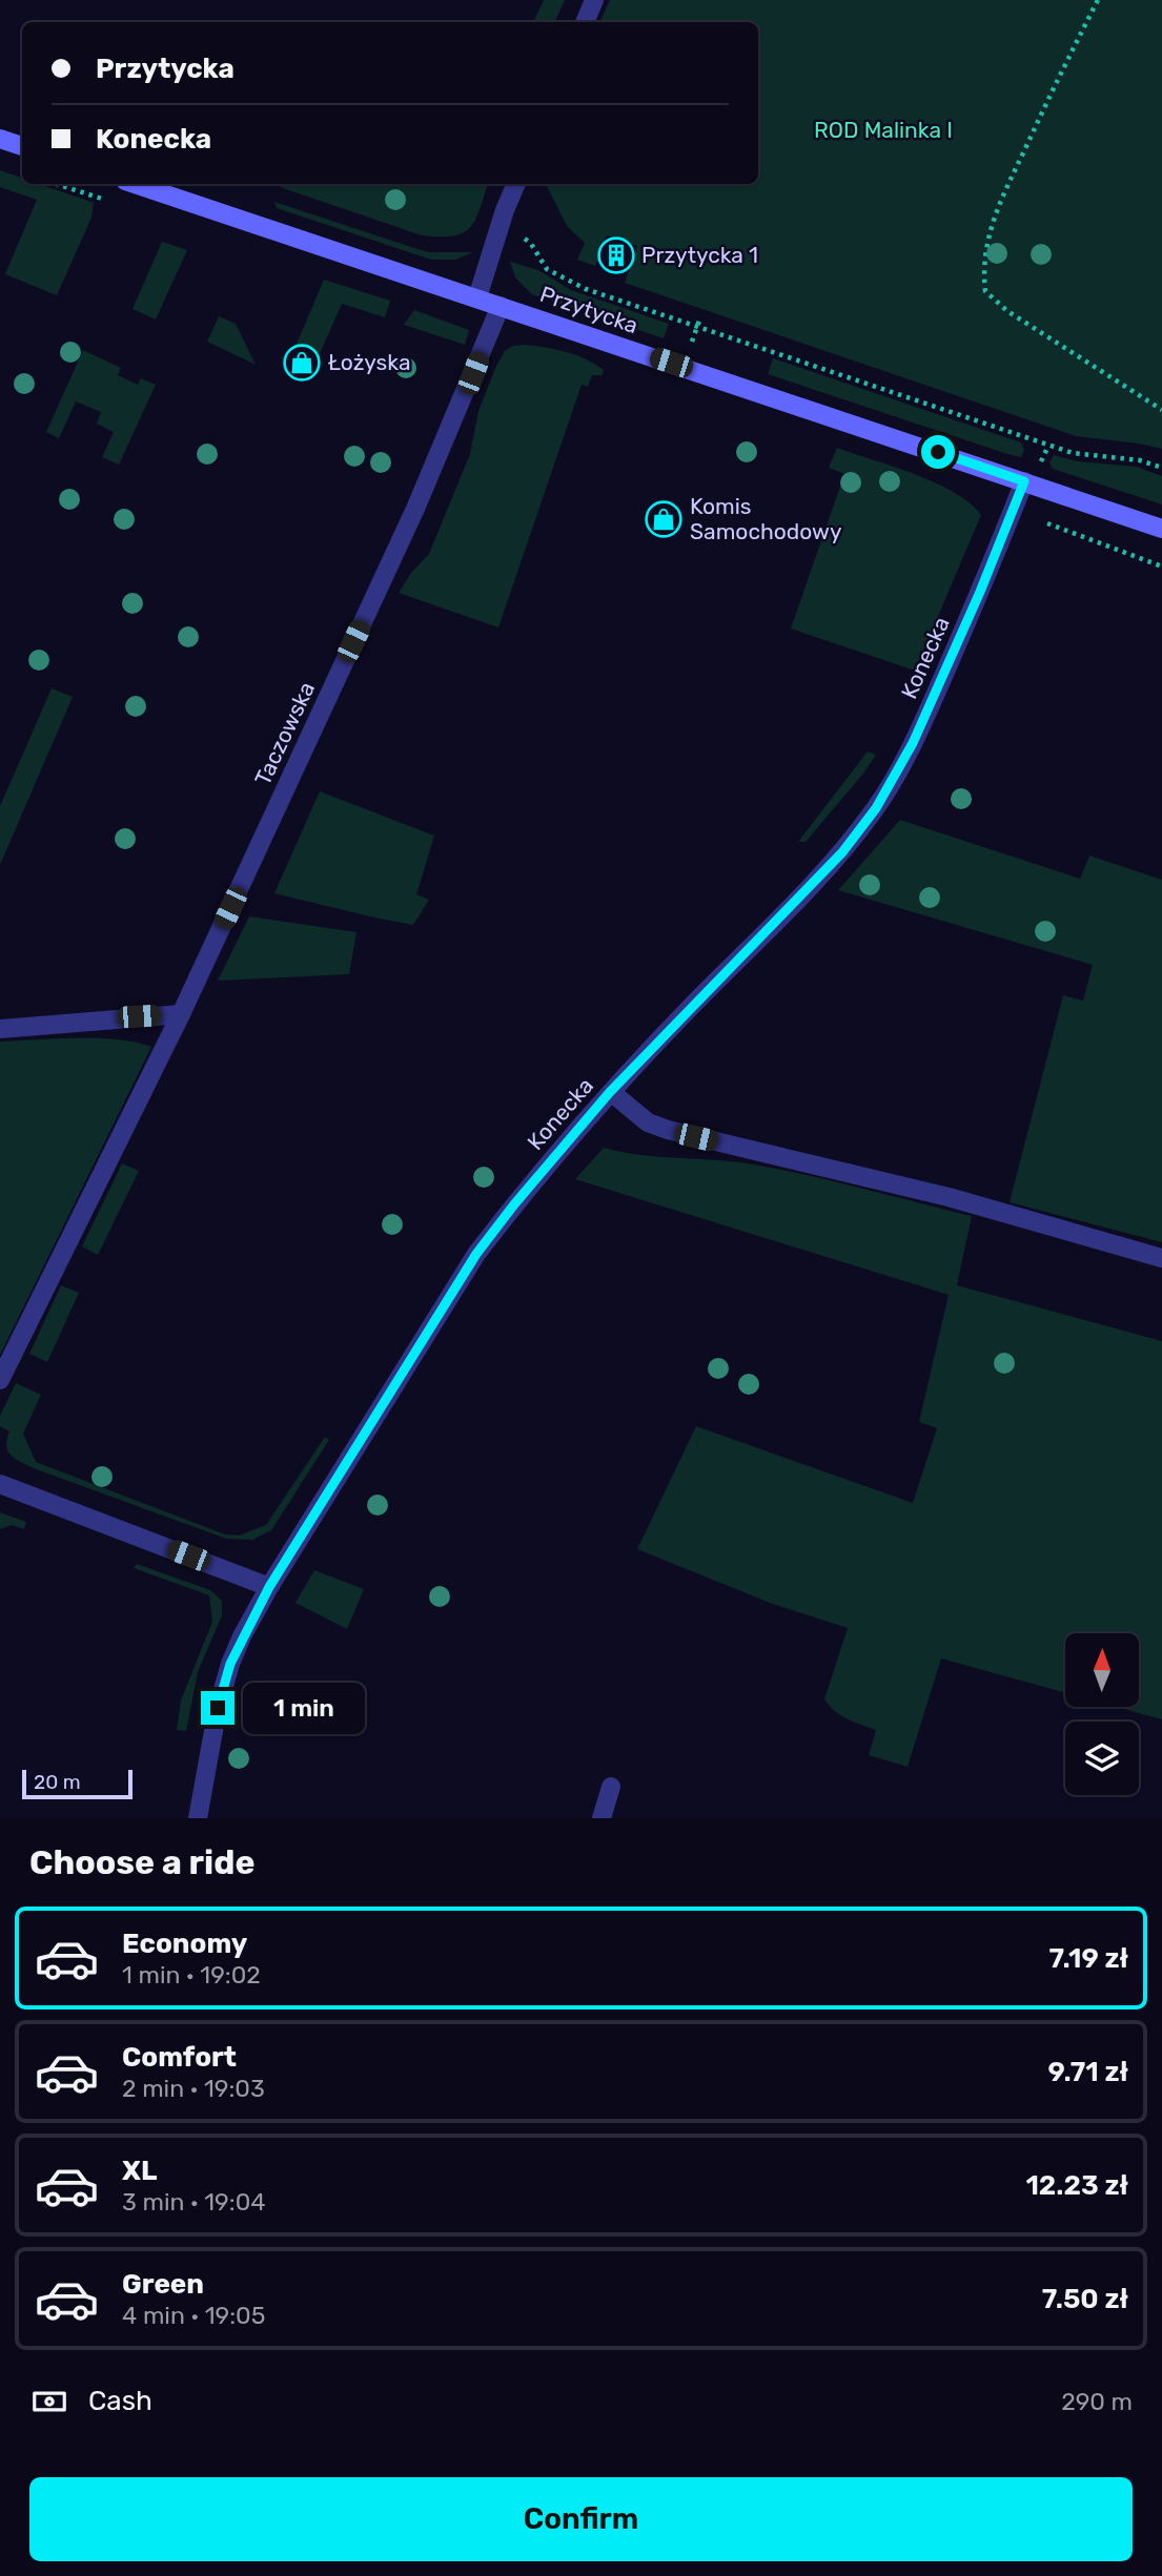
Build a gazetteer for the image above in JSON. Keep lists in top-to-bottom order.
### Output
{
  "streets": {
    "main road": ["Przytycka"],
    "street": ["Konecka", "Taczowska"]
  },
  "crossings": [
    ["Przytycka", "Konecka"],
    ["Przytycka", "Taczowska"]
  ],
  "parks": ["ROD Malinka I"],
  "places": {
    "building": ["Przytycka 1"],
    "shop": ["Łożyska", "Komis Samochodowy"]
  },
  "scale_bar": "20 m",
  "north": "top",
  "page": {
    "banner": ["Przytycka", "Konecka"],
    "bubble": "1 min",
    "scale": "20 m",
    "heading": "Choose a ride",
    "list": [
      {
        "name": "Economy",
        "note": "1 min · 19:02",
        "value": "7.19 zł"
      },
      {
        "name": "Comfort",
        "note": "2 min · 19:03",
        "value": "9.71 zł"
      },
      {
        "name": "XL",
        "note": "3 min · 19:04",
        "value": "12.23 zł"
      },
      {
        "name": "Green",
        "note": "4 min · 19:05",
        "value": "7.50 zł"
      }
    ],
    "pay": ["Cash", "290 m"],
    "buttons": "Confirm"
  }
}
